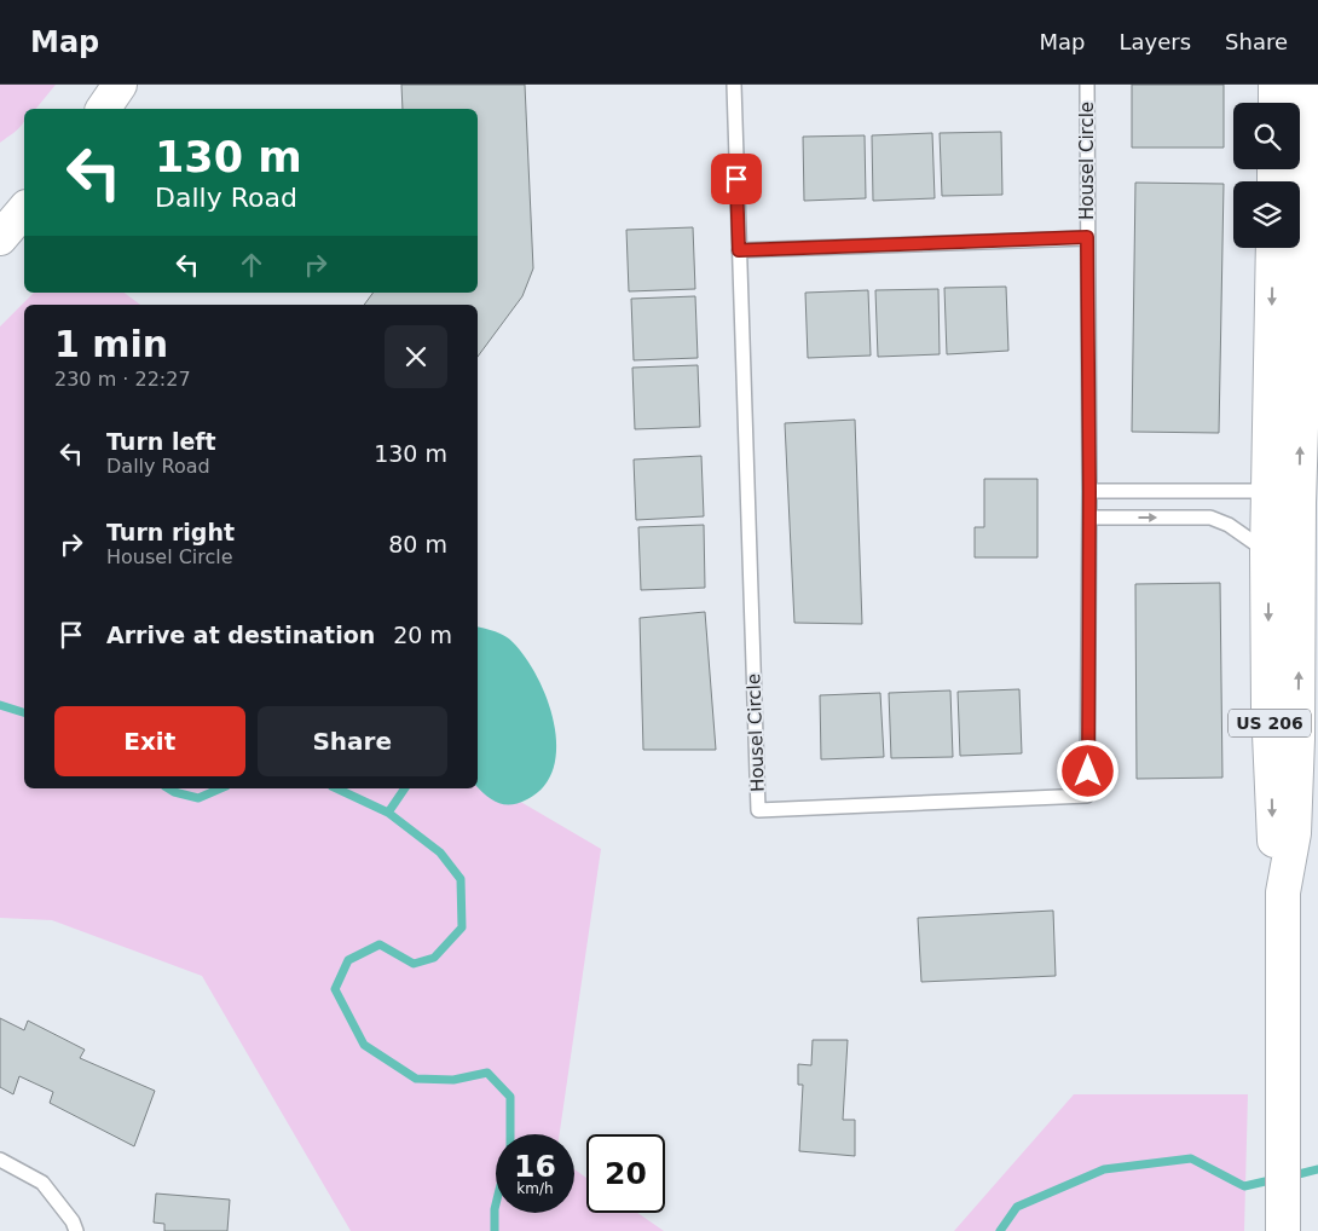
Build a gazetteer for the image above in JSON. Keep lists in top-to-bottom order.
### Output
{
  "streets": {
    "main road": ["US 206"],
    "lane": ["Housel Circle"]
  },
  "page": {
    "header": "Map",
    "nav": ["Map", "Layers", "Share"],
    "turn": ["130 m", "Dally Road"],
    "heading": ["1 min", "230 m · 22:27"],
    "list": [
      {
        "name": "Turn left",
        "note": "Dally Road",
        "value": "130 m"
      },
      {
        "name": "Turn right",
        "note": "Housel Circle",
        "value": "80 m"
      },
      {
        "name": "Arrive at destination",
        "value": "20 m"
      }
    ],
    "buttons": ["Exit", "Share"],
    "speed": "16 km/h",
    "limit": "20"
  }
}
